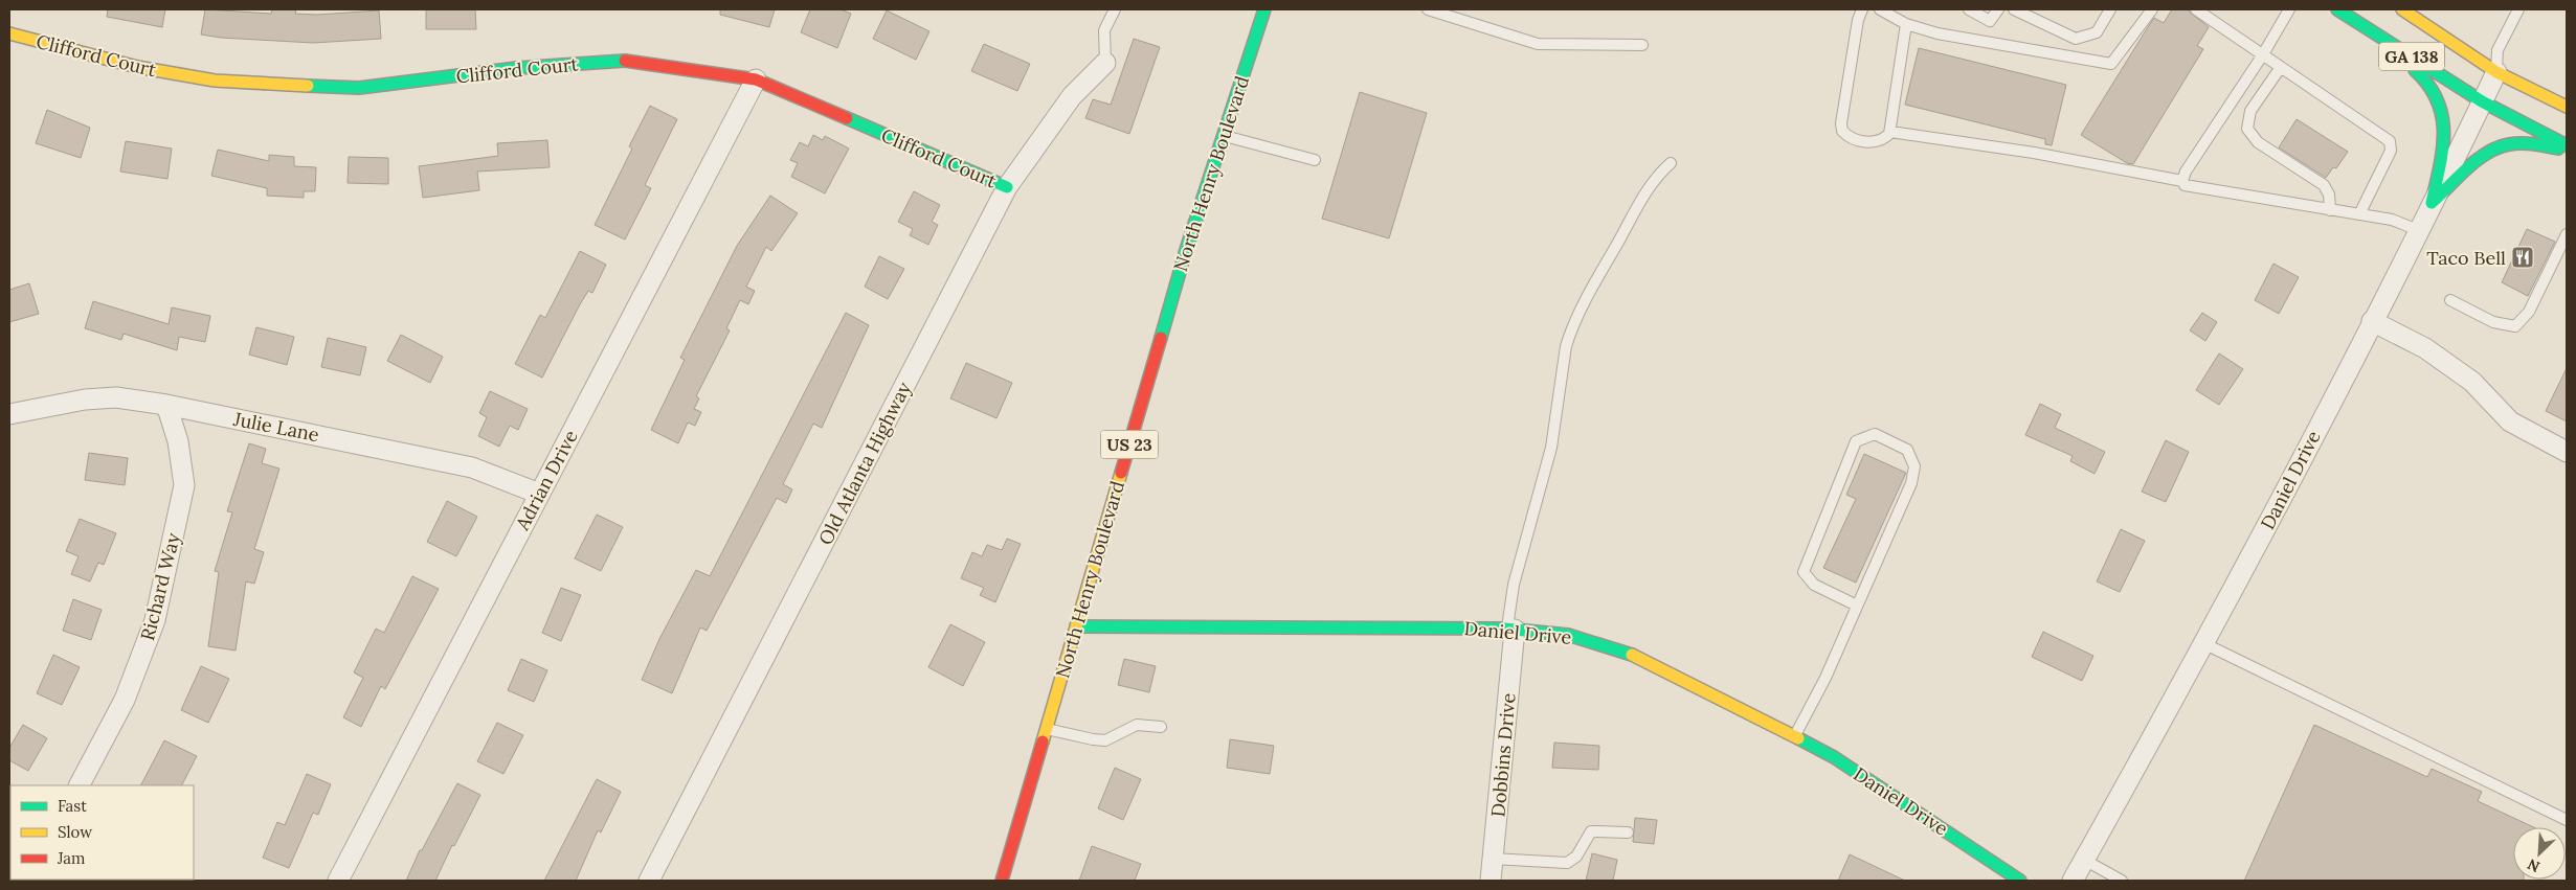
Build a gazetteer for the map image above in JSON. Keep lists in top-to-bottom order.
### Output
{
  "streets": {
    "main road": [
      "Clifford Court",
      "GA 138",
      "North Henry Boulevard",
      "US 23",
      "Daniel Drive"
    ],
    "street": [
      "Julie Lane",
      "Old Atlanta Highway",
      "Adrian Drive",
      "Richard Way",
      "Dobbins Drive"
    ]
  },
  "crossings": [
    ["Clifford Court", "Old Atlanta Highway"],
    ["Clifford Court", "Adrian Drive"],
    ["GA 138", "Daniel Drive"],
    ["North Henry Boulevard", "Daniel Drive"],
    ["Julie Lane", "Adrian Drive"],
    ["Julie Lane", "Richard Way"],
    ["Daniel Drive", "Dobbins Drive"]
  ],
  "places": {
    "restaurant": ["Taco Bell"]
  },
  "legend": ["Fast", "Slow", "Jam"],
  "north": "bottom left"
}
